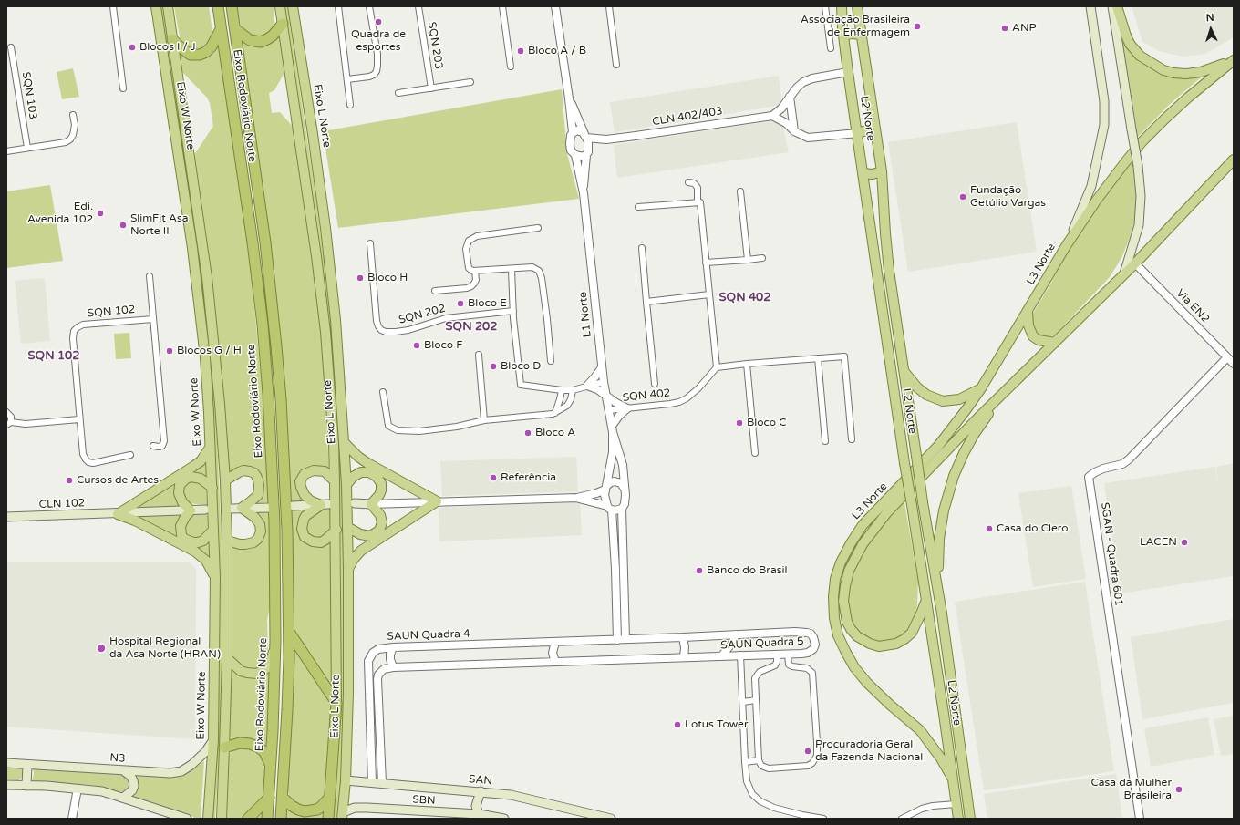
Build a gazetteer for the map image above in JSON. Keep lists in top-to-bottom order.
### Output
{
  "streets": {
    "highway": ["Eixo Rodoviário Norte"],
    "main road": [
      "Eixo W Norte",
      "Eixo L Norte",
      "L2 Norte",
      "L3 Norte",
      "CLN 102",
      "N3",
      "SAN",
      "SBN"
    ],
    "street": [
      "SQN 203",
      "SQN 103",
      "CLN 402/403",
      "Via EN2",
      "SQN 102",
      "SQN 202",
      "L1 Norte",
      "SQN 402",
      "SGAN - Quadra 601",
      "SAUN Quadra 4",
      "SAUN Quadra 5"
    ]
  },
  "crossings": [
    ["Eixo W Norte", "N3"],
    ["Eixo L Norte", "SAN"],
    ["Eixo L Norte", "SBN"],
    ["CLN 402/403", "L1 Norte"],
    ["L2 Norte", "L3 Norte"],
    ["L3 Norte", "Via EN2"],
    ["Via EN2", "SGAN - Quadra 601"],
    ["L1 Norte", "SQN 402"],
    ["SAUN Quadra 4", "SAUN Quadra 5"],
    ["SAUN Quadra 4", "SAN"]
  ],
  "districts": ["SQN 402", "SQN 202", "SQN 102"],
  "places": [
    "Quadra de esportes",
    "Associação Brasileira de Enfermagem",
    "ANP",
    "Blocos I / J",
    "Bloco A / B",
    "Fundação Getúlio Vargas",
    "Edi. Avenida 102",
    "SlimFit Asa Norte II",
    "Bloco H",
    "Bloco E",
    "Bloco F",
    "Blocos G / H",
    "Bloco D",
    "Bloco C",
    "Bloco A",
    "Referência",
    "Cursos de Artes",
    "Casa do Clero",
    "LACEN",
    "Banco do Brasil",
    "Hospital Regional da Asa Norte (HRAN)",
    "Lotus Tower",
    "Procuradoria Geral da Fazenda Nacional",
    "Casa da Mulher Brasileira"
  ],
  "north": "top"
}
